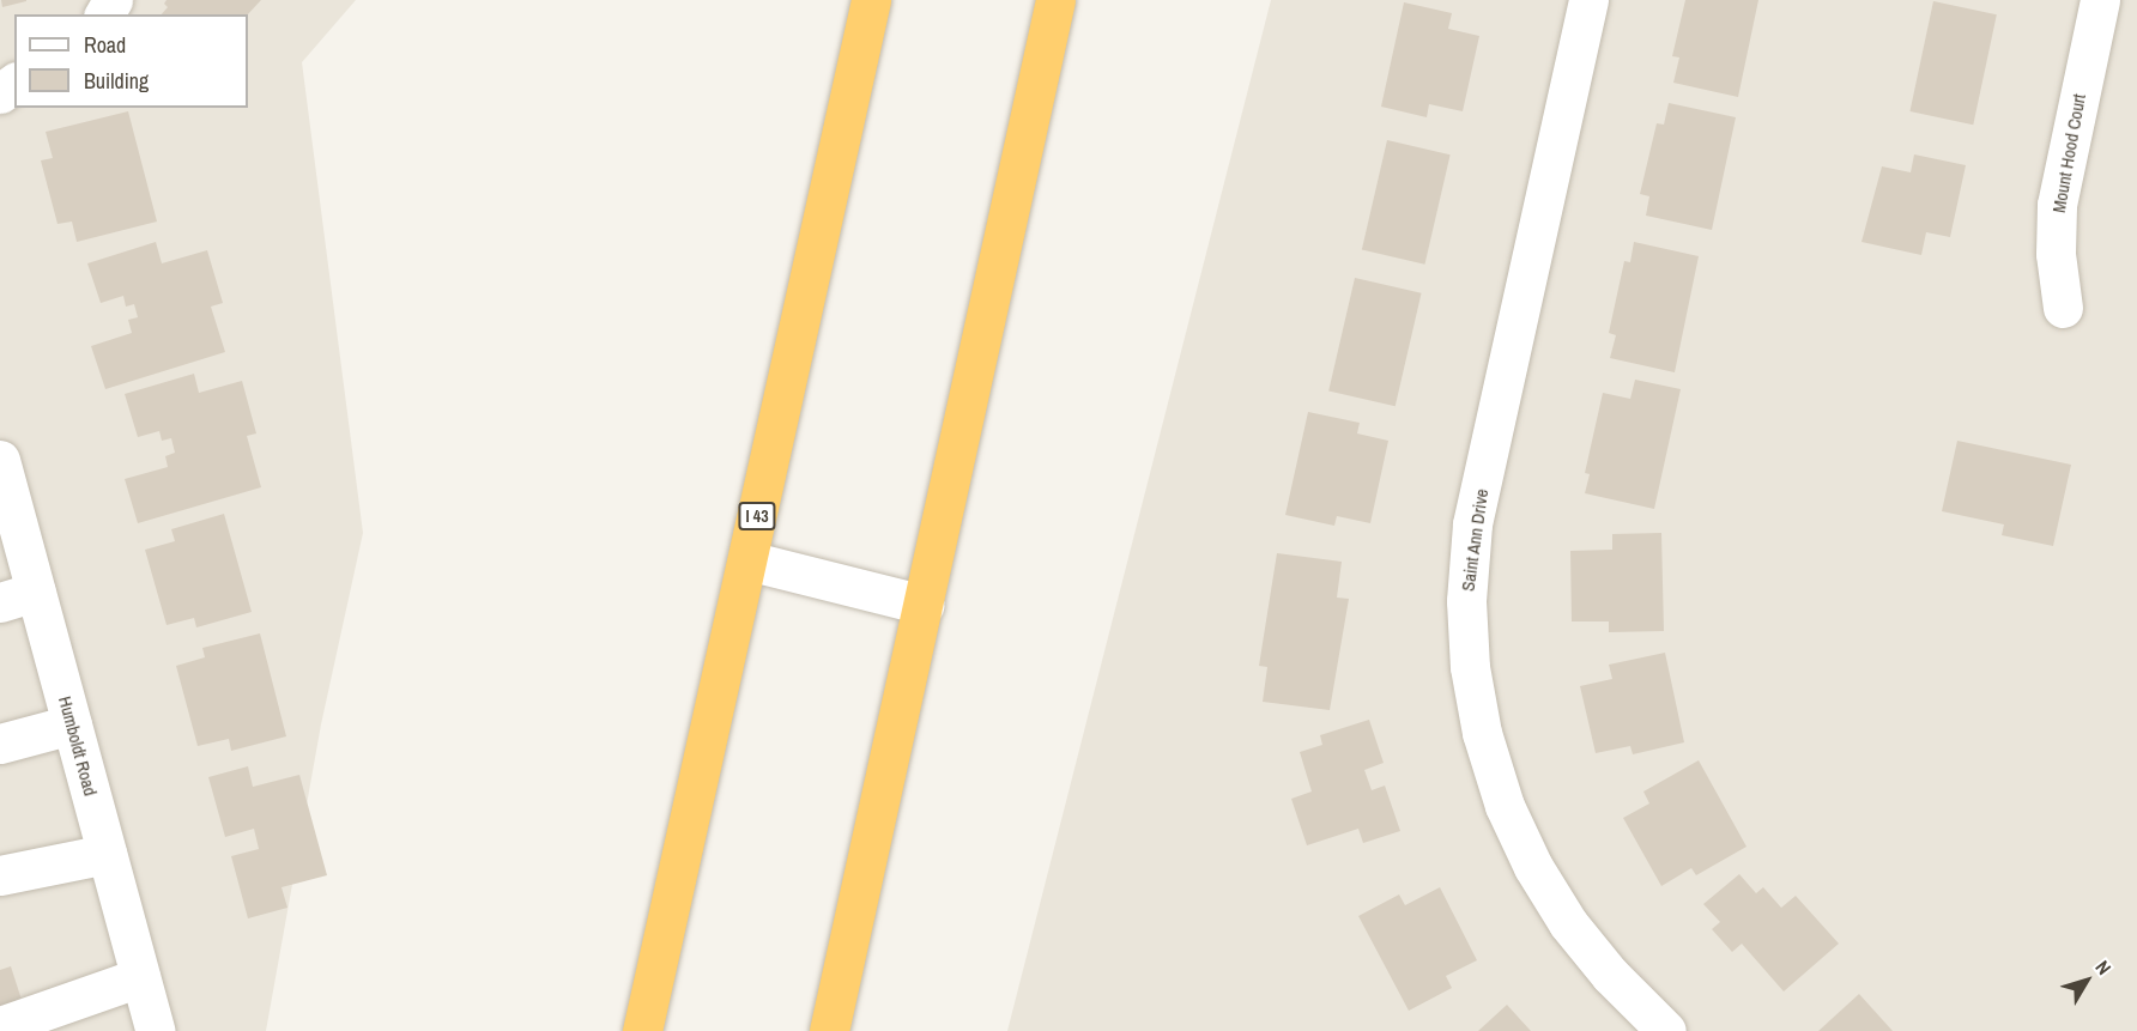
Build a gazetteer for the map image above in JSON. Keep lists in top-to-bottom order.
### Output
{
  "streets": {
    "highway": ["I 43"],
    "street": ["Mount Hood Court", "Saint Ann Drive", "Humboldt Road"]
  },
  "legend": ["Road", "Building"],
  "north": "top right"
}
